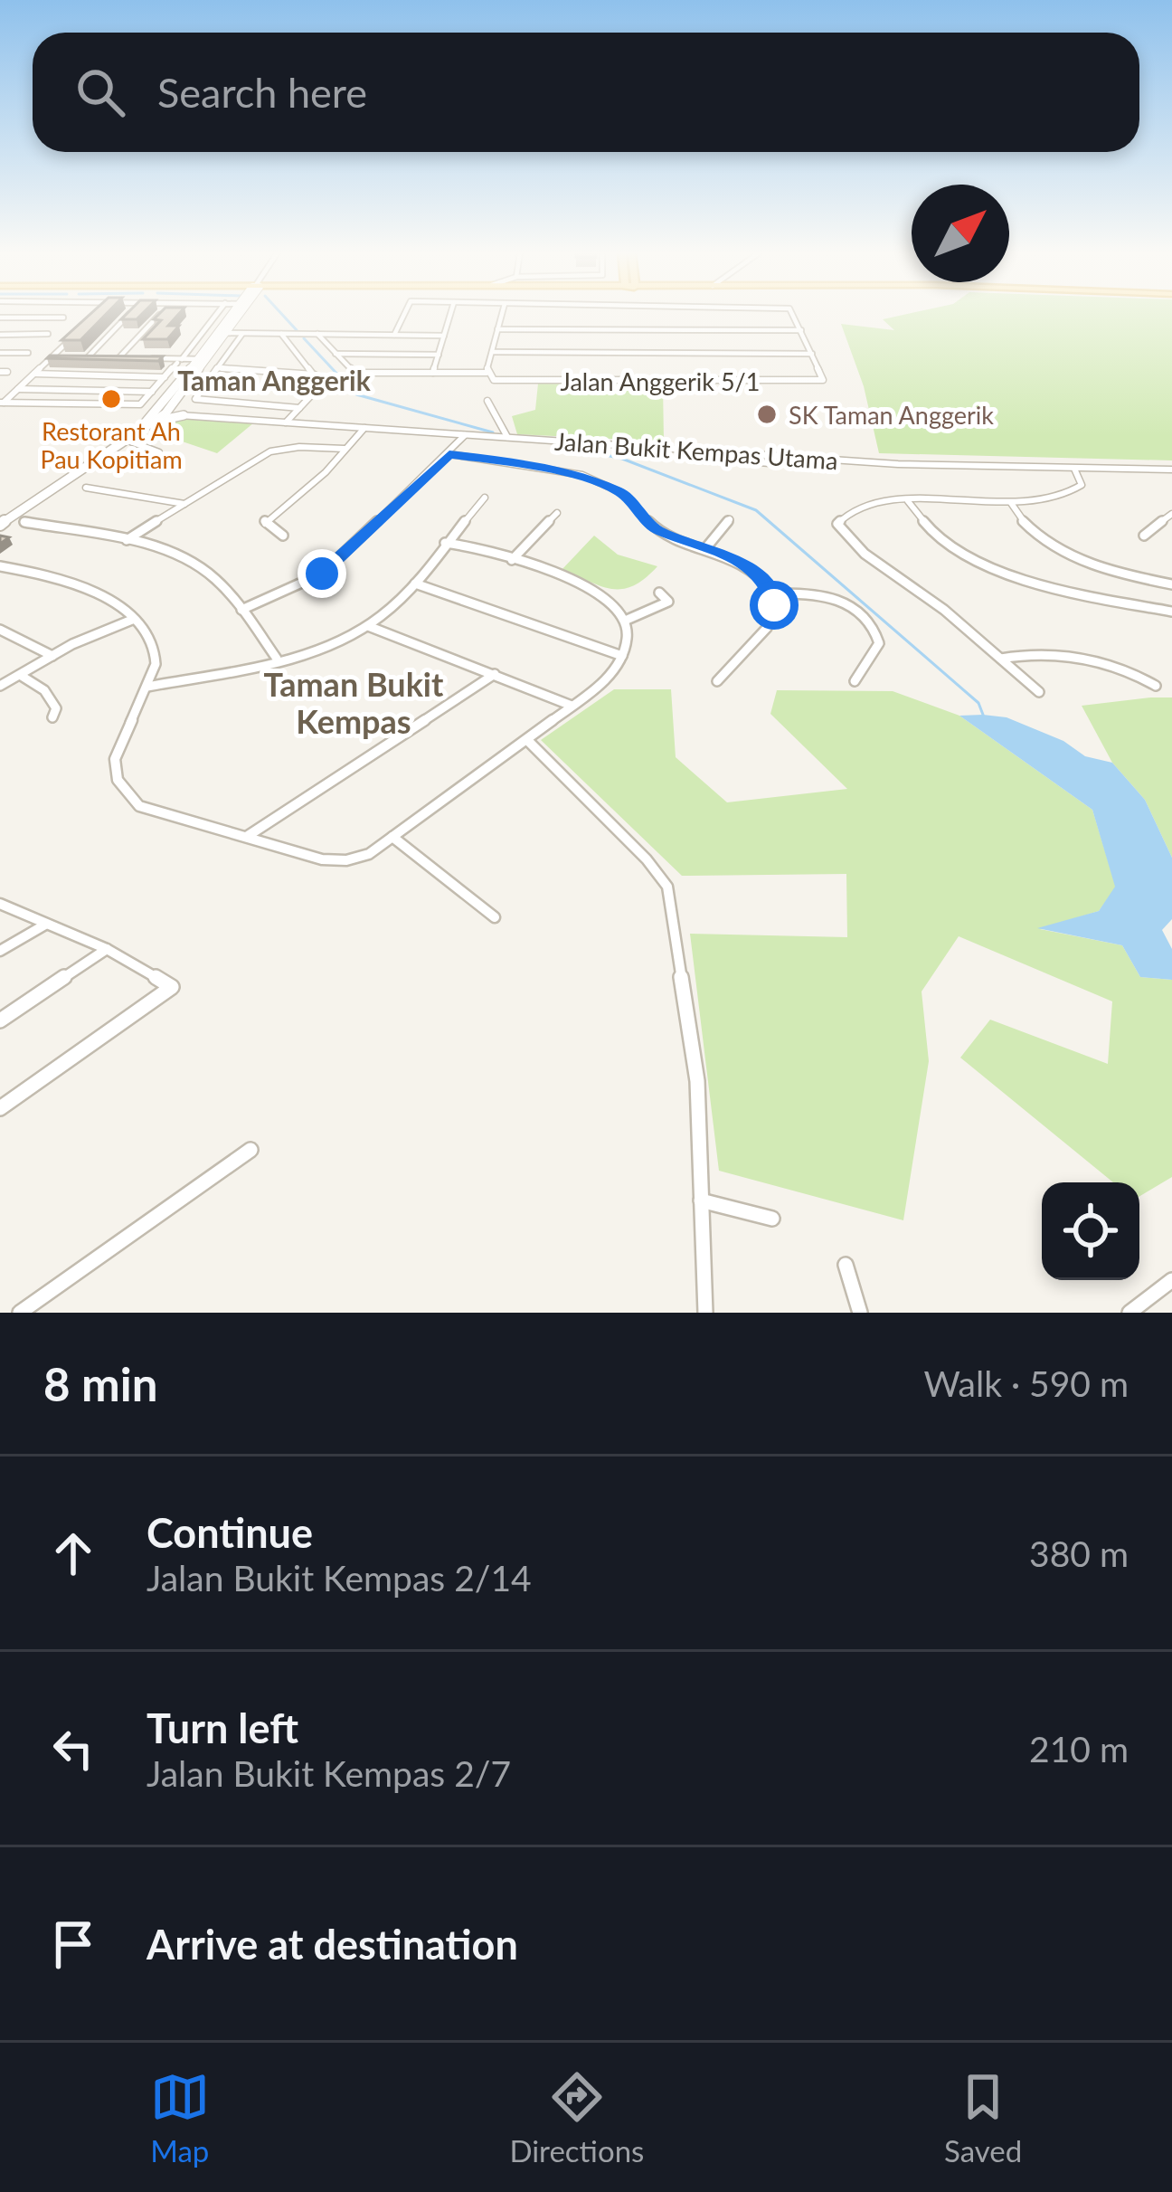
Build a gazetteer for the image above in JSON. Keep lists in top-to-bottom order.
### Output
{
  "streets": {
    "street": ["Jalan Anggerik 5/1", "Jalan Bukit Kempas Utama"]
  },
  "districts": ["Taman Anggerik", "Taman Bukit Kempas"],
  "places": ["Restorant Ah Pau Kopitiam", "SK Taman Anggerik"],
  "north": "top right",
  "page": {
    "search": "Search here",
    "heading": ["8 min", "Walk · 590 m"],
    "list": [
      ["Continue", "Jalan Bukit Kempas 2/14", "380 m"],
      ["Turn left", "Jalan Bukit Kempas 2/7", "210 m"],
      "Arrive at destination"
    ],
    "nav": ["Map", "Directions", "Saved"]
  }
}
